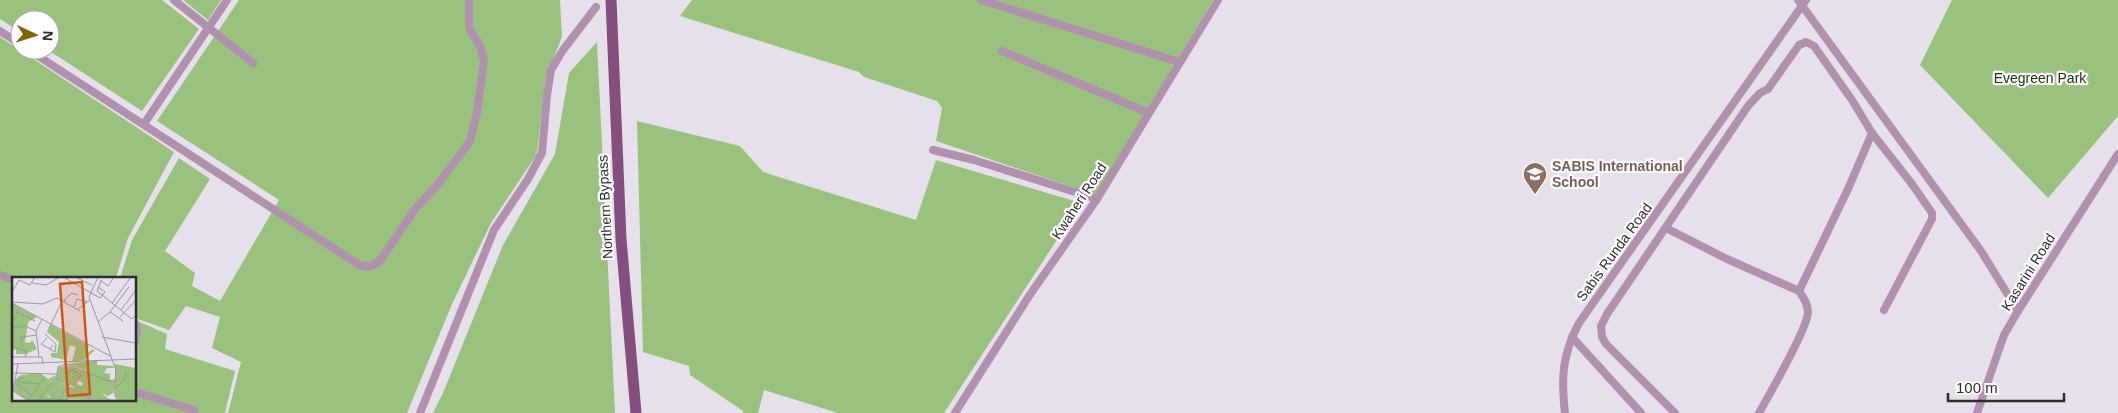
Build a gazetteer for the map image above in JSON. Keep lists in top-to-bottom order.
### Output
{
  "streets": {
    "main road": ["Northern Bypass"],
    "street": ["Kwaheri Road", "Sabis Runda Road", "Kasarini Road"]
  },
  "parks": ["Evegreen Park"],
  "places": {
    "school or university": ["SABIS International School"]
  },
  "scale_bar": "100 m",
  "north": "right"
}
